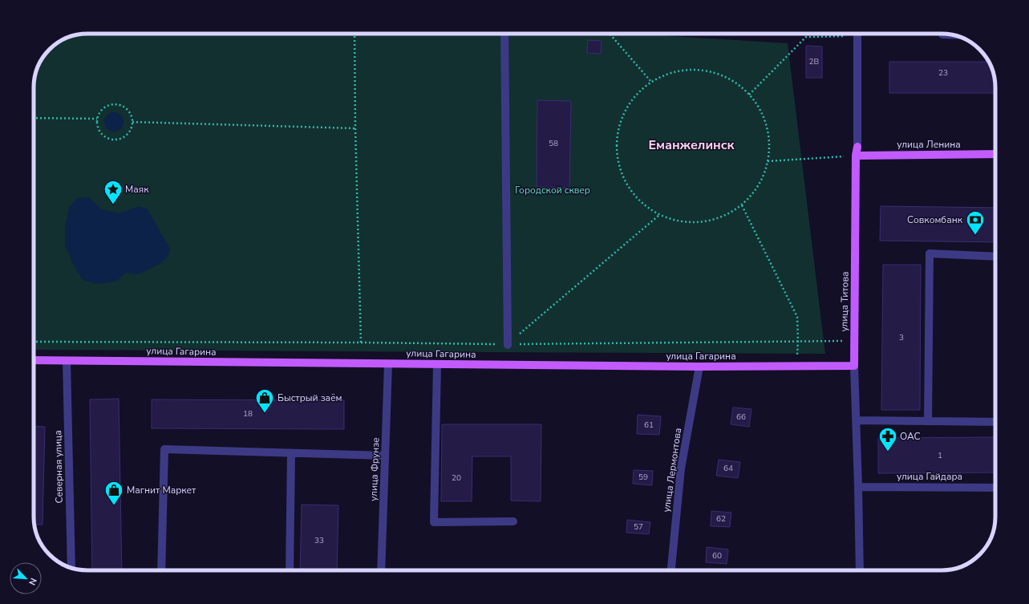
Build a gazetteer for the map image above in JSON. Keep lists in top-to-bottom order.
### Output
{
  "streets": {
    "main road": ["улица Ленина", "улица Титова", "улица Гагарина"],
    "street": [
      "Северная улица",
      "улица Фрунзе",
      "улица Лермонтова",
      "улица Гайдара"
    ]
  },
  "crossings": [
    ["улица Ленина", "улица Титова"],
    ["улица Титова", "улица Гагарина"],
    ["улица Титова", "улица Гайдара"],
    ["улица Гагарина", "Северная улица"],
    ["улица Гагарина", "улица Фрунзе"],
    ["улица Гагарина", "улица Лермонтова"]
  ],
  "districts": ["Еманжелинск"],
  "parks": ["Городской сквер"],
  "places": {
    "place": ["Маяк"],
    "bank": ["Совкомбанк"],
    "shop": ["Быстрый заём", "Магнит Маркет"],
    "pharmacy": ["ОАС"]
  },
  "house_numbers": [
    "2В",
    "23",
    "58",
    "3",
    "18",
    "66",
    "61",
    "1",
    "64",
    "59",
    "20",
    "62",
    "57",
    "33",
    "60"
  ],
  "north": "bottom right"
}
